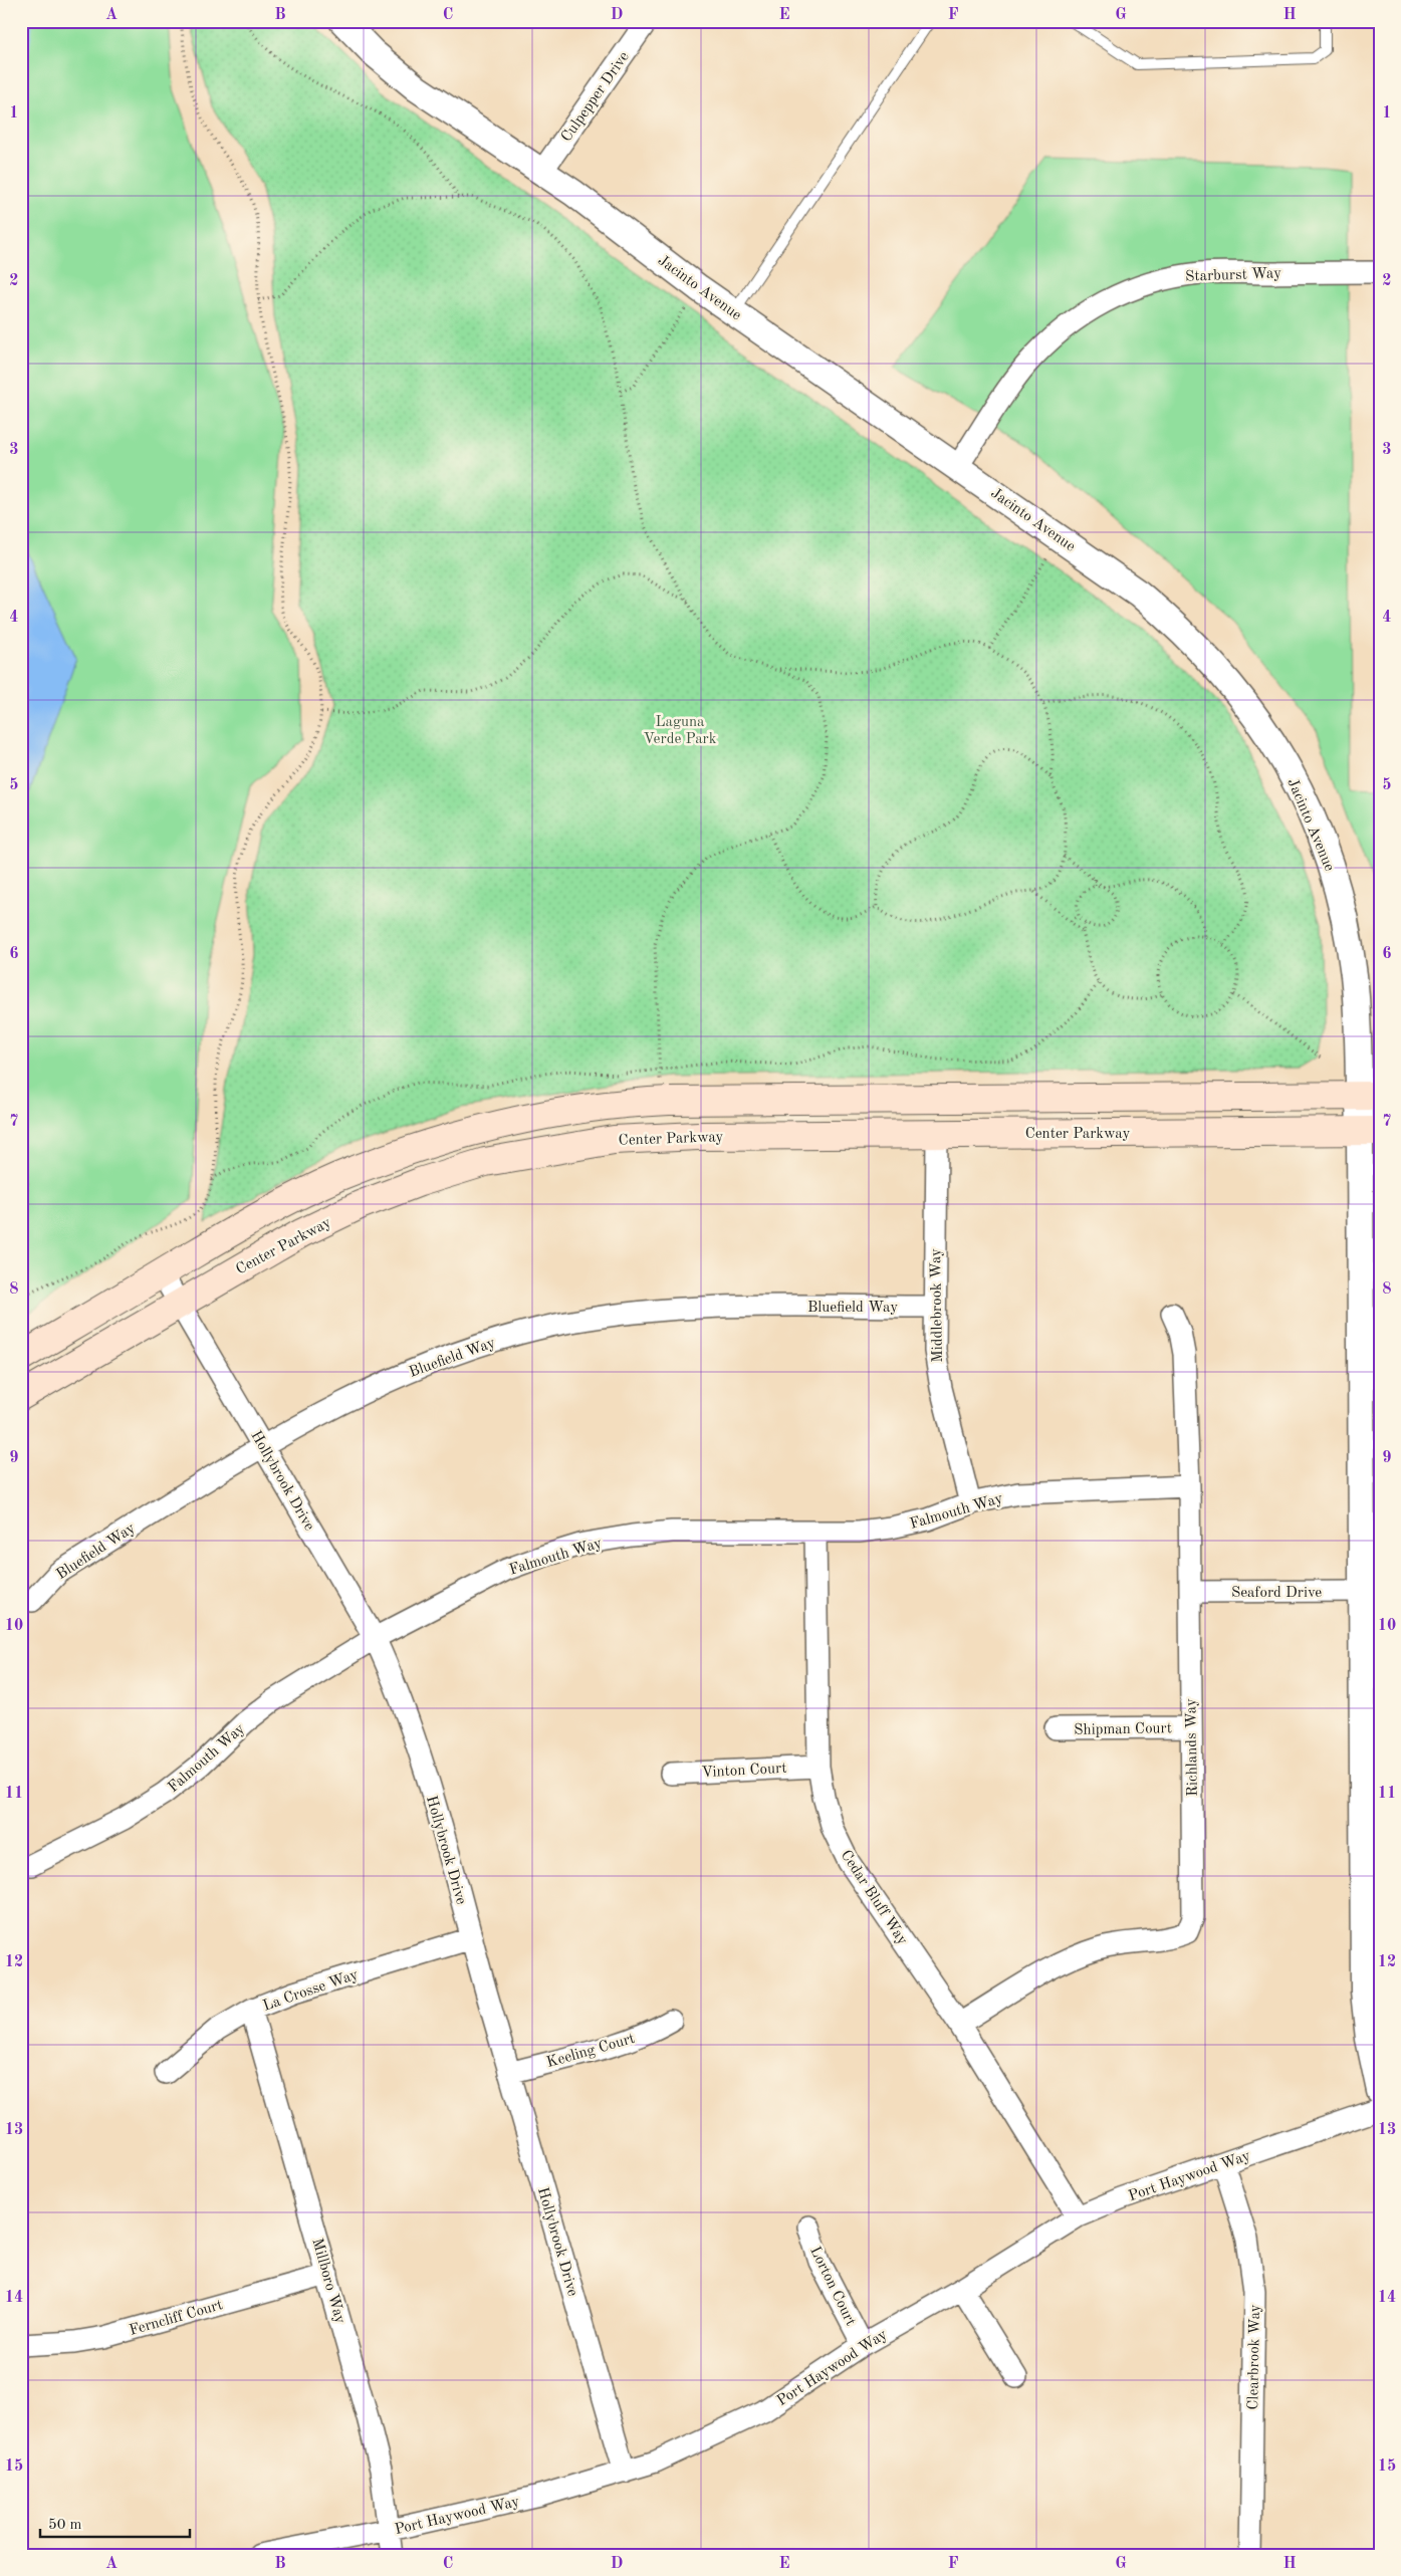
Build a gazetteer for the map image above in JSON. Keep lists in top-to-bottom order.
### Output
{
  "streets": {
    "main road": ["Center Parkway"],
    "street": [
      "Culpepper Drive",
      "Starburst Way",
      "Jacinto Avenue",
      "Middlebrook Way",
      "Bluefield Way",
      "Hollybrook Drive",
      "Falmouth Way",
      "Seaford Drive",
      "Shipman Court",
      "Richlands Way",
      "Vinton Court",
      "Cedar Bluff Way",
      "La Crosse Way",
      "Keeling Court",
      "Port Haywood Way",
      "Millboro Way",
      "Lorton Court",
      "Ferncliff Court",
      "Clearbrook Way"
    ]
  },
  "crossings": [
    ["Culpepper Drive", "Jacinto Avenue"],
    ["Starburst Way", "Jacinto Avenue"],
    ["Jacinto Avenue", "Center Parkway"],
    ["Jacinto Avenue", "Seaford Drive"],
    ["Center Parkway", "Middlebrook Way"],
    ["Center Parkway", "Hollybrook Drive"],
    ["Middlebrook Way", "Bluefield Way"],
    ["Middlebrook Way", "Falmouth Way"],
    ["Bluefield Way", "Hollybrook Drive"],
    ["Hollybrook Drive", "Falmouth Way"],
    ["Hollybrook Drive", "La Crosse Way"],
    ["Hollybrook Drive", "Keeling Court"],
    ["Hollybrook Drive", "Port Haywood Way"],
    ["Falmouth Way", "Richlands Way"],
    ["Falmouth Way", "Cedar Bluff Way"],
    ["Seaford Drive", "Richlands Way"],
    ["Shipman Court", "Richlands Way"],
    ["Richlands Way", "Cedar Bluff Way"],
    ["Vinton Court", "Cedar Bluff Way"],
    ["Cedar Bluff Way", "Port Haywood Way"],
    ["La Crosse Way", "Millboro Way"],
    ["Port Haywood Way", "Millboro Way"],
    ["Port Haywood Way", "Lorton Court"],
    ["Port Haywood Way", "Clearbrook Way"],
    ["Millboro Way", "Ferncliff Court"]
  ],
  "parks": ["Laguna Verde Park"],
  "scale_bar": "50 m",
  "grid": {
    "columns": [
      "A",
      "B",
      "C",
      "D",
      "E",
      "F",
      "G",
      "H"
    ],
    "rows": [
      "1",
      "2",
      "3",
      "4",
      "5",
      "6",
      "7",
      "8",
      "9",
      "10",
      "11",
      "12",
      "13",
      "14",
      "15"
    ]
  }
}
